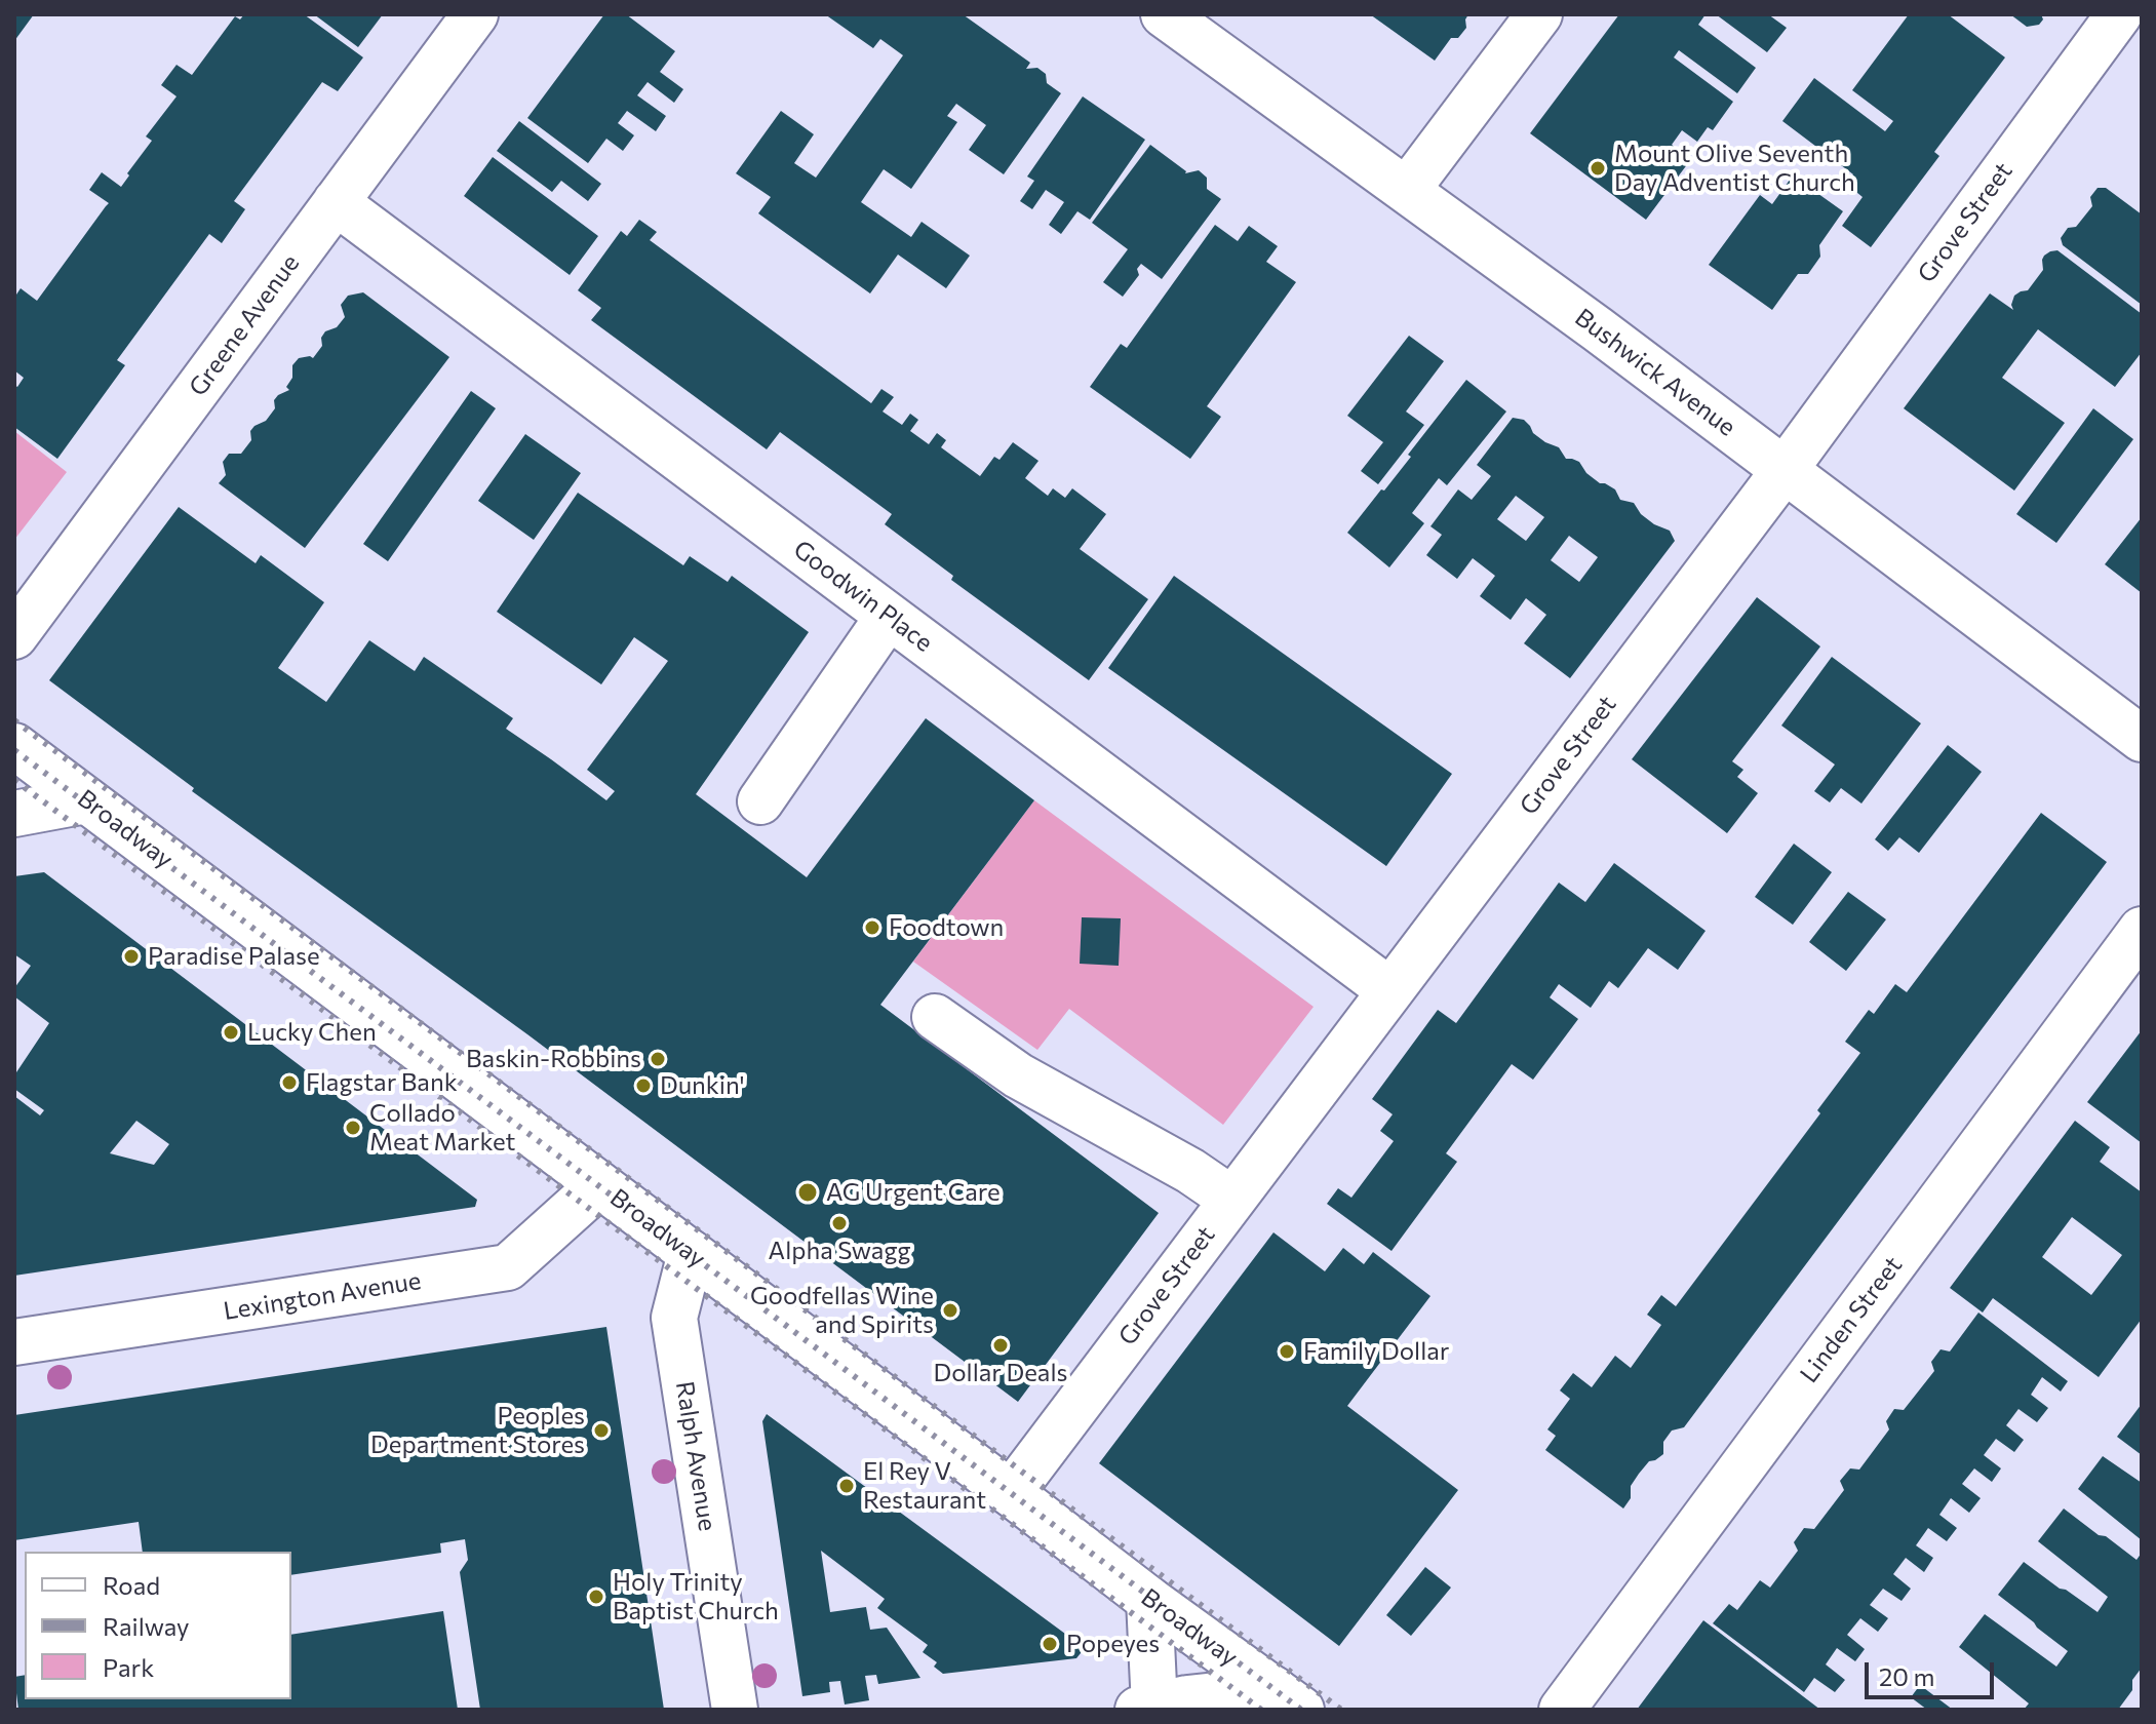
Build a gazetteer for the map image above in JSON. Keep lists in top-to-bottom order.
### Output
{
  "streets": {
    "street": [
      "Grove Street",
      "Greene Avenue",
      "Bushwick Avenue",
      "Goodwin Place",
      "Broadway",
      "Lexington Avenue",
      "Linden Street",
      "Ralph Avenue"
    ]
  },
  "crossings": [
    ["Grove Street", "Bushwick Avenue"],
    ["Grove Street", "Goodwin Place"],
    ["Grove Street", "Broadway"],
    ["Greene Avenue", "Goodwin Place"],
    ["Broadway", "Lexington Avenue"],
    ["Broadway", "Ralph Avenue"]
  ],
  "places": [
    "Mount Olive Seventh Day Adventist Church",
    "Foodtown",
    "Paradise Palase",
    "Lucky Chen",
    "Baskin-Robbins",
    "Flagstar Bank",
    "Dunkin'",
    "Collado Meat Market",
    "AG Urgent Care",
    "Alpha Swagg",
    "Goodfellas Wine and Spirits",
    "Dollar Deals",
    "Family Dollar",
    "Peoples Department Stores",
    "El Rey V Restaurant",
    "Holy Trinity Baptist Church",
    "Popeyes"
  ],
  "legend": ["Road", "Railway", "Park"],
  "scale_bar": "20 m"
}
